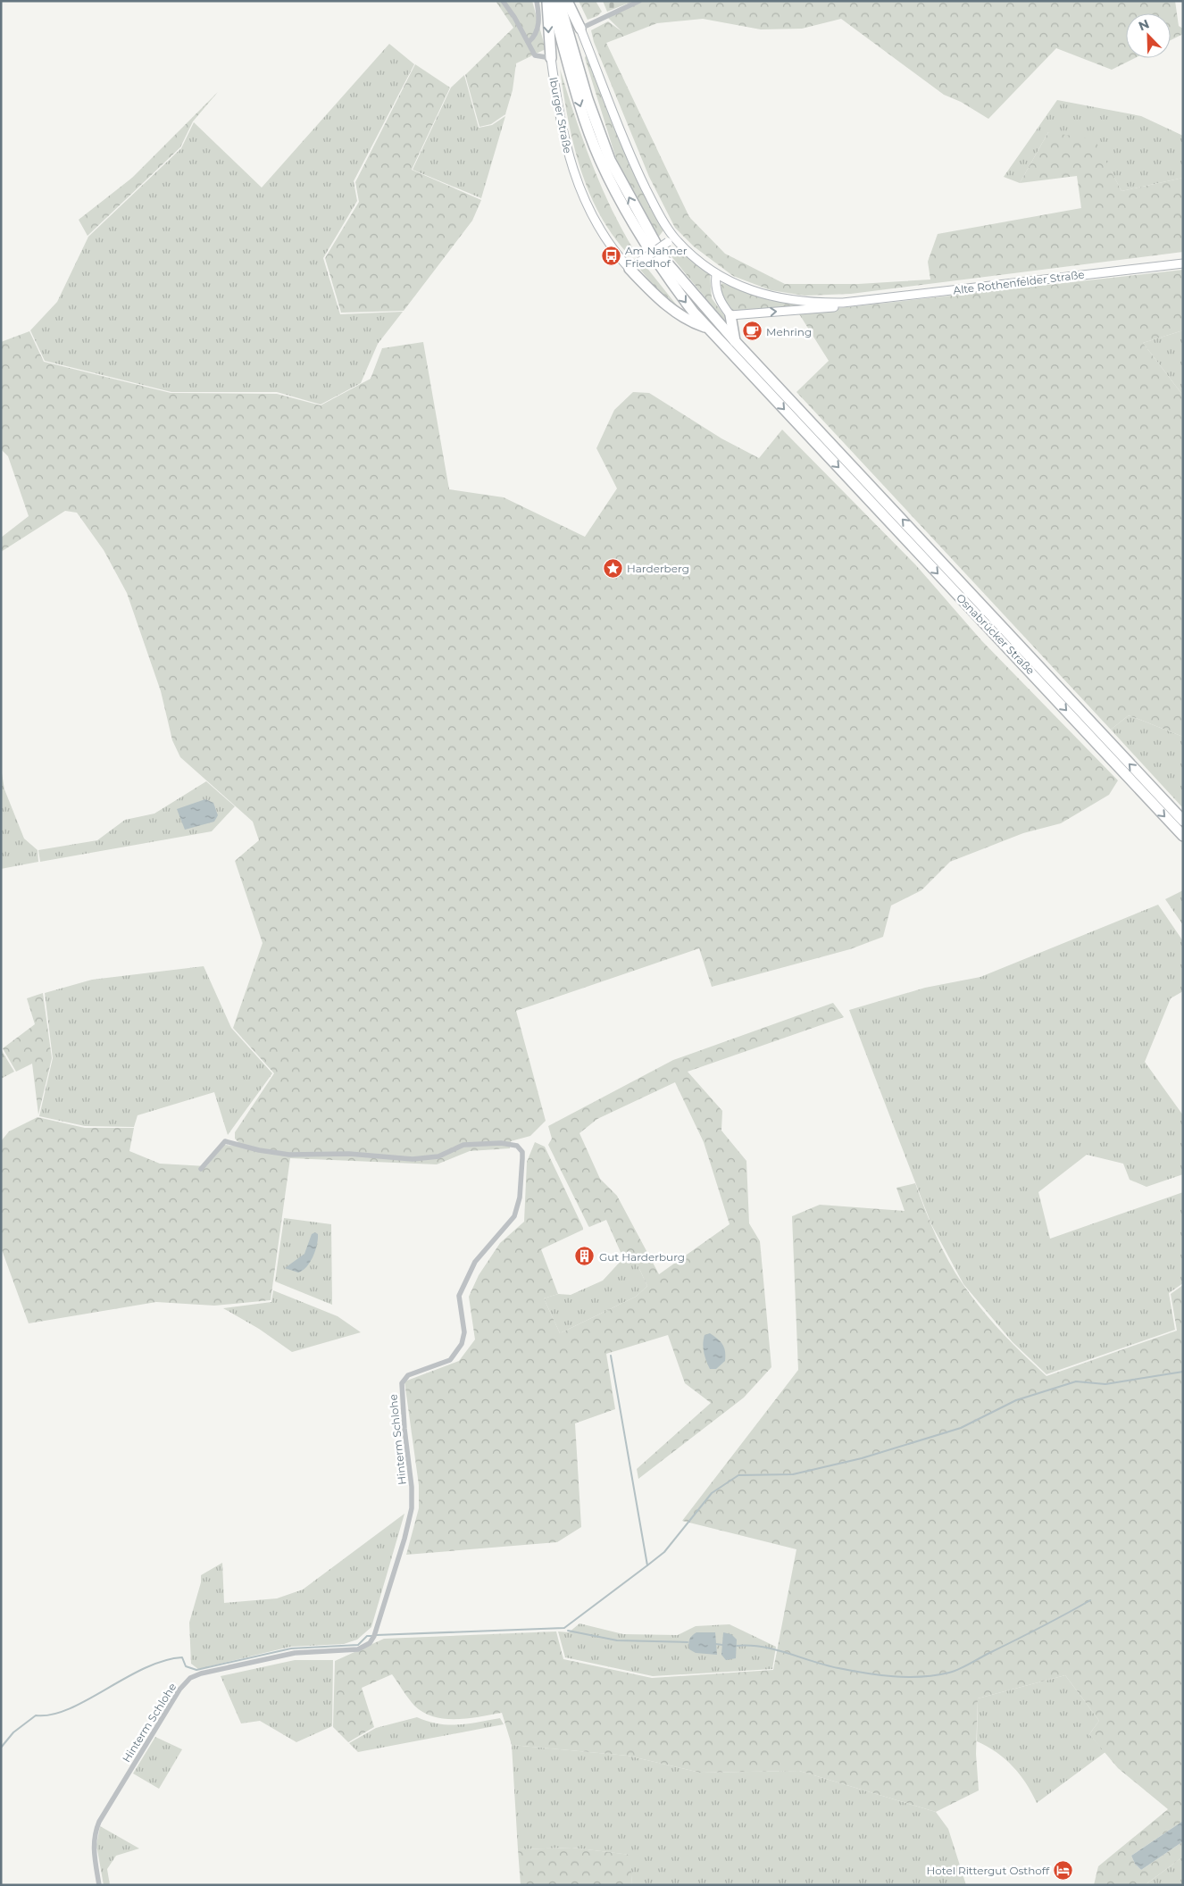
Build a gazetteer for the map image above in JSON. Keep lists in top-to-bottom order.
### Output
{
  "streets": {
    "highway": ["Iburger Straße", "Osnabrücker Straße"],
    "street": ["Alte Rothenfelder Straße", "Hinterm Schlohe"]
  },
  "crossings": [
    ["Iburger Straße", "Osnabrücker Straße"]
  ],
  "places": {
    "bus stop": ["Am Nahner Friedhof"],
    "cafe": ["Mehring"],
    "place": ["Harderberg"],
    "building": ["Gut Harderburg"],
    "hotel": ["Hotel Rittergut Osthoff"]
  },
  "north": "top left"
}
